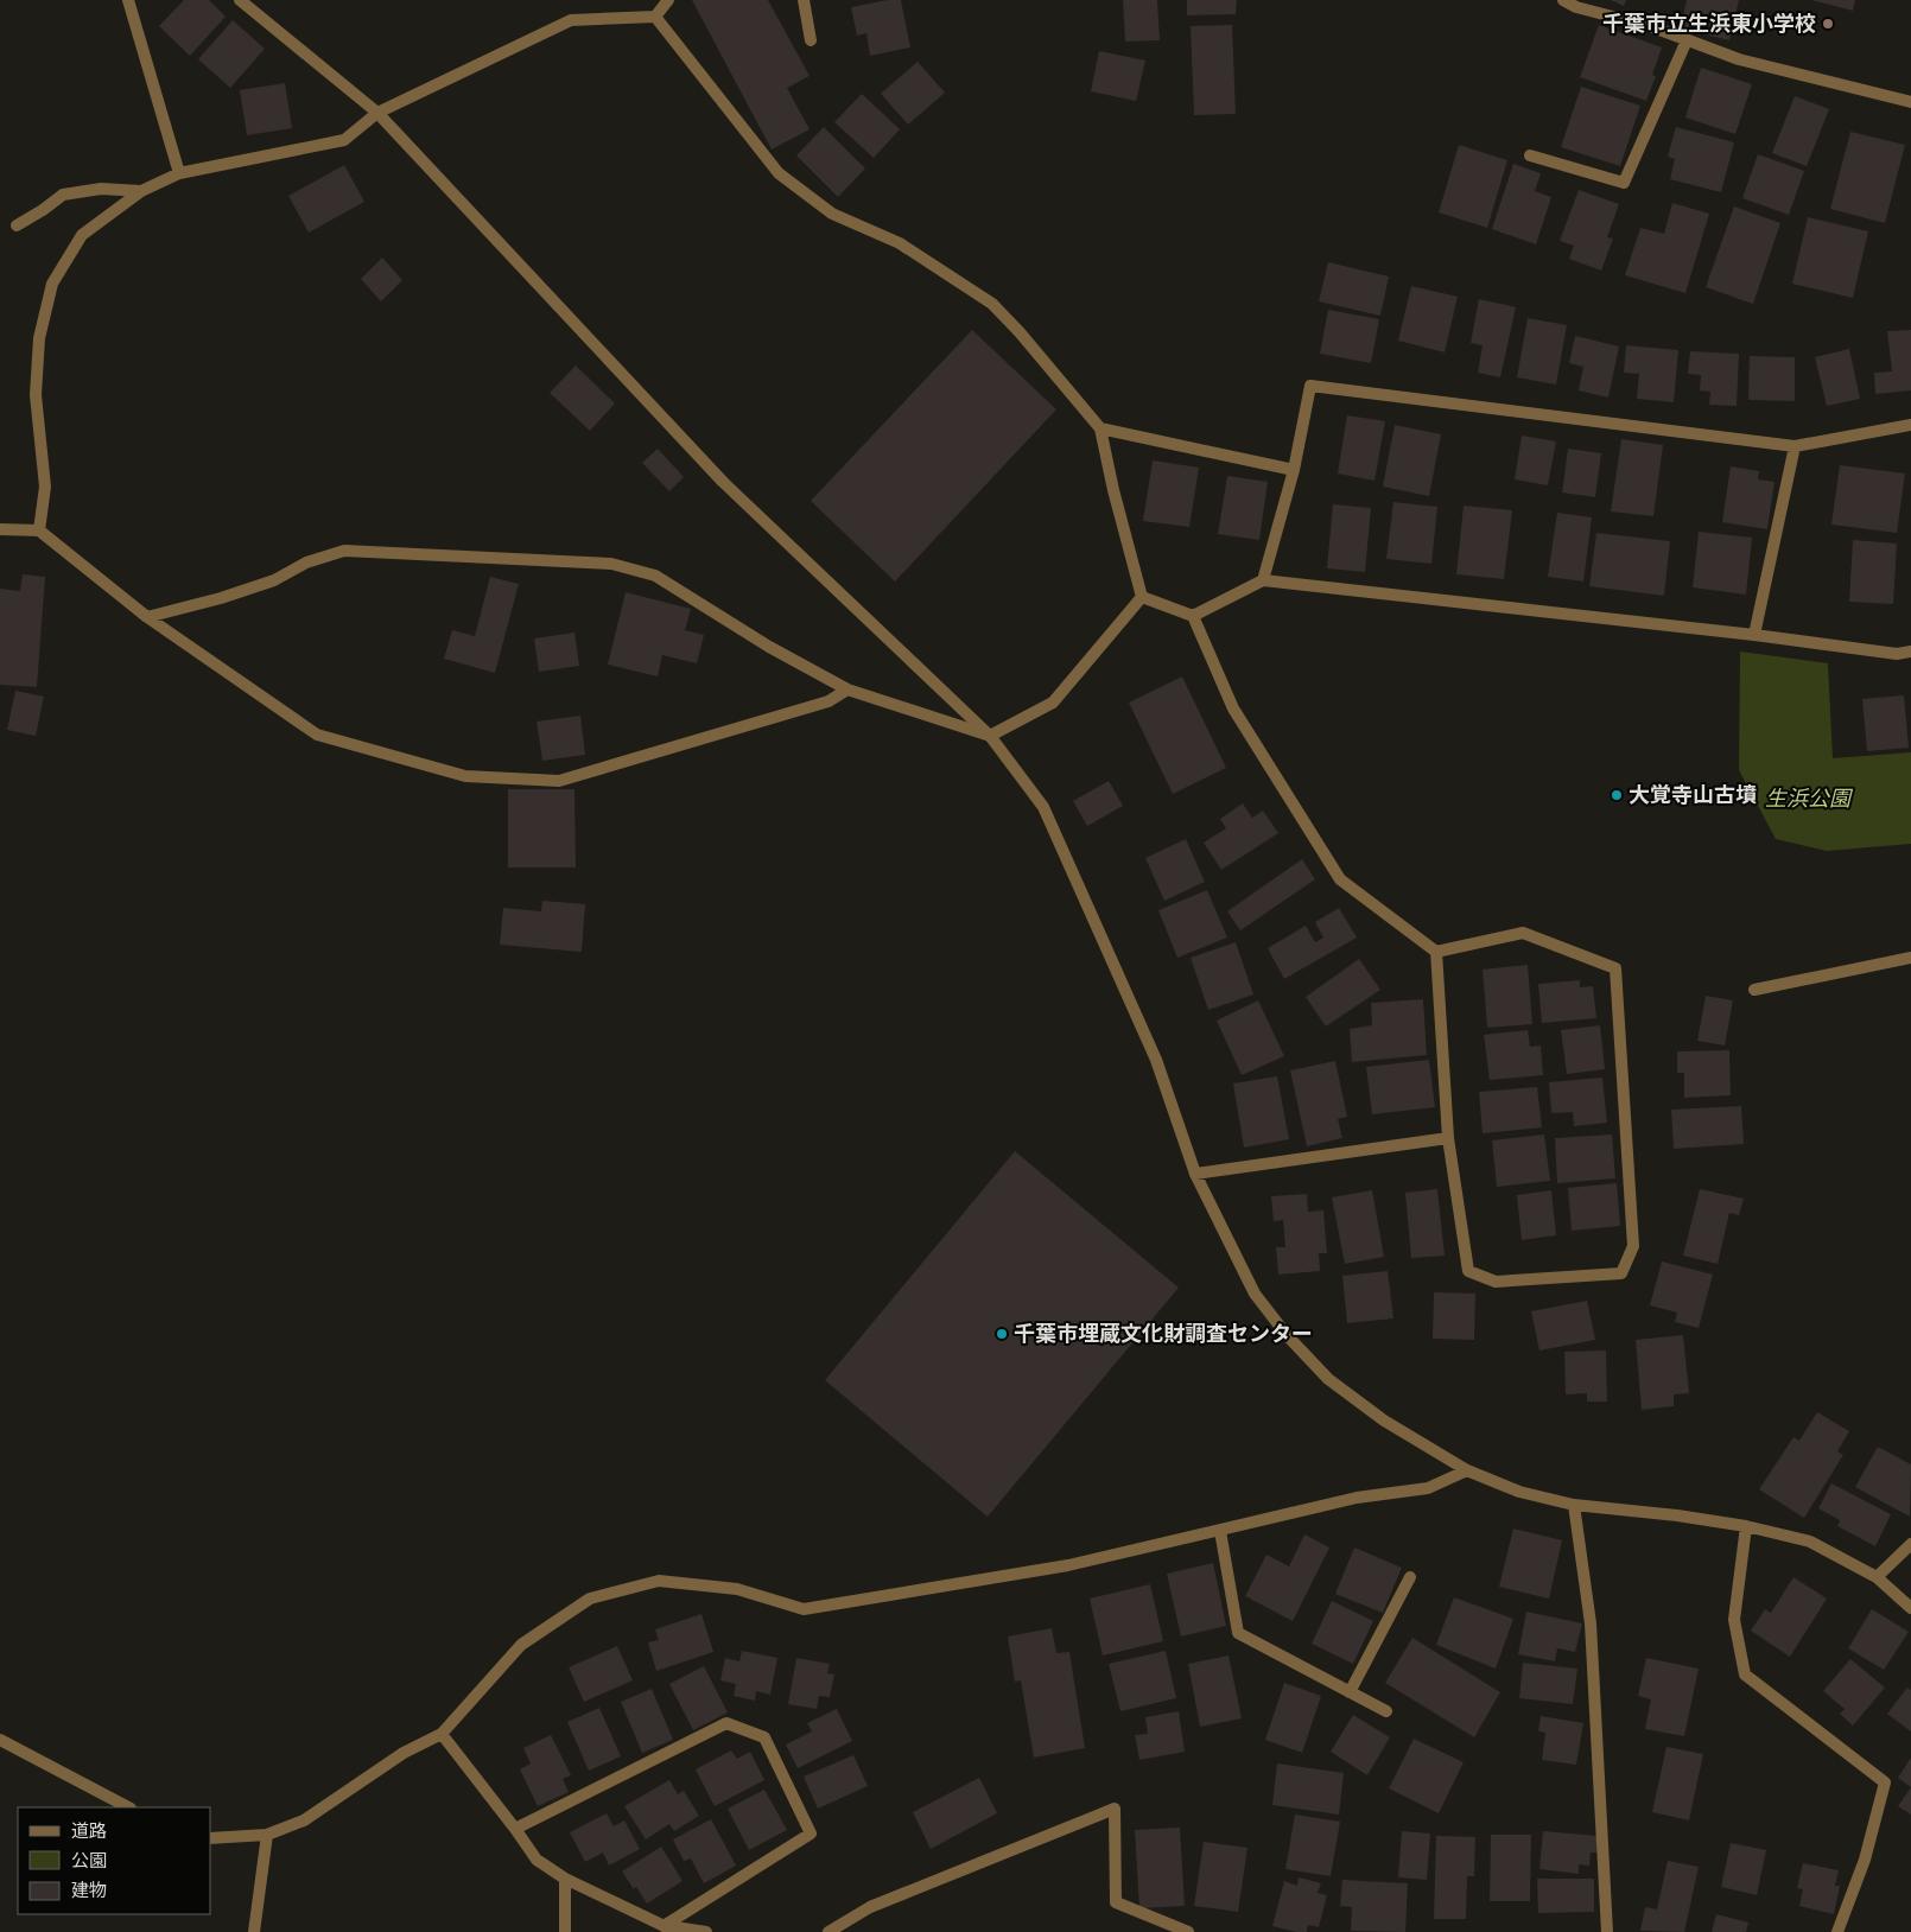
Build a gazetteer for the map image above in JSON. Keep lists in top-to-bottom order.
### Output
{
  "parks": ["生浜公園"],
  "places": ["千葉市立生浜東小学校", "大覚寺山古墳", "千葉市埋蔵文化財調査センター"],
  "legend": ["道路", "公園", "建物"]
}
